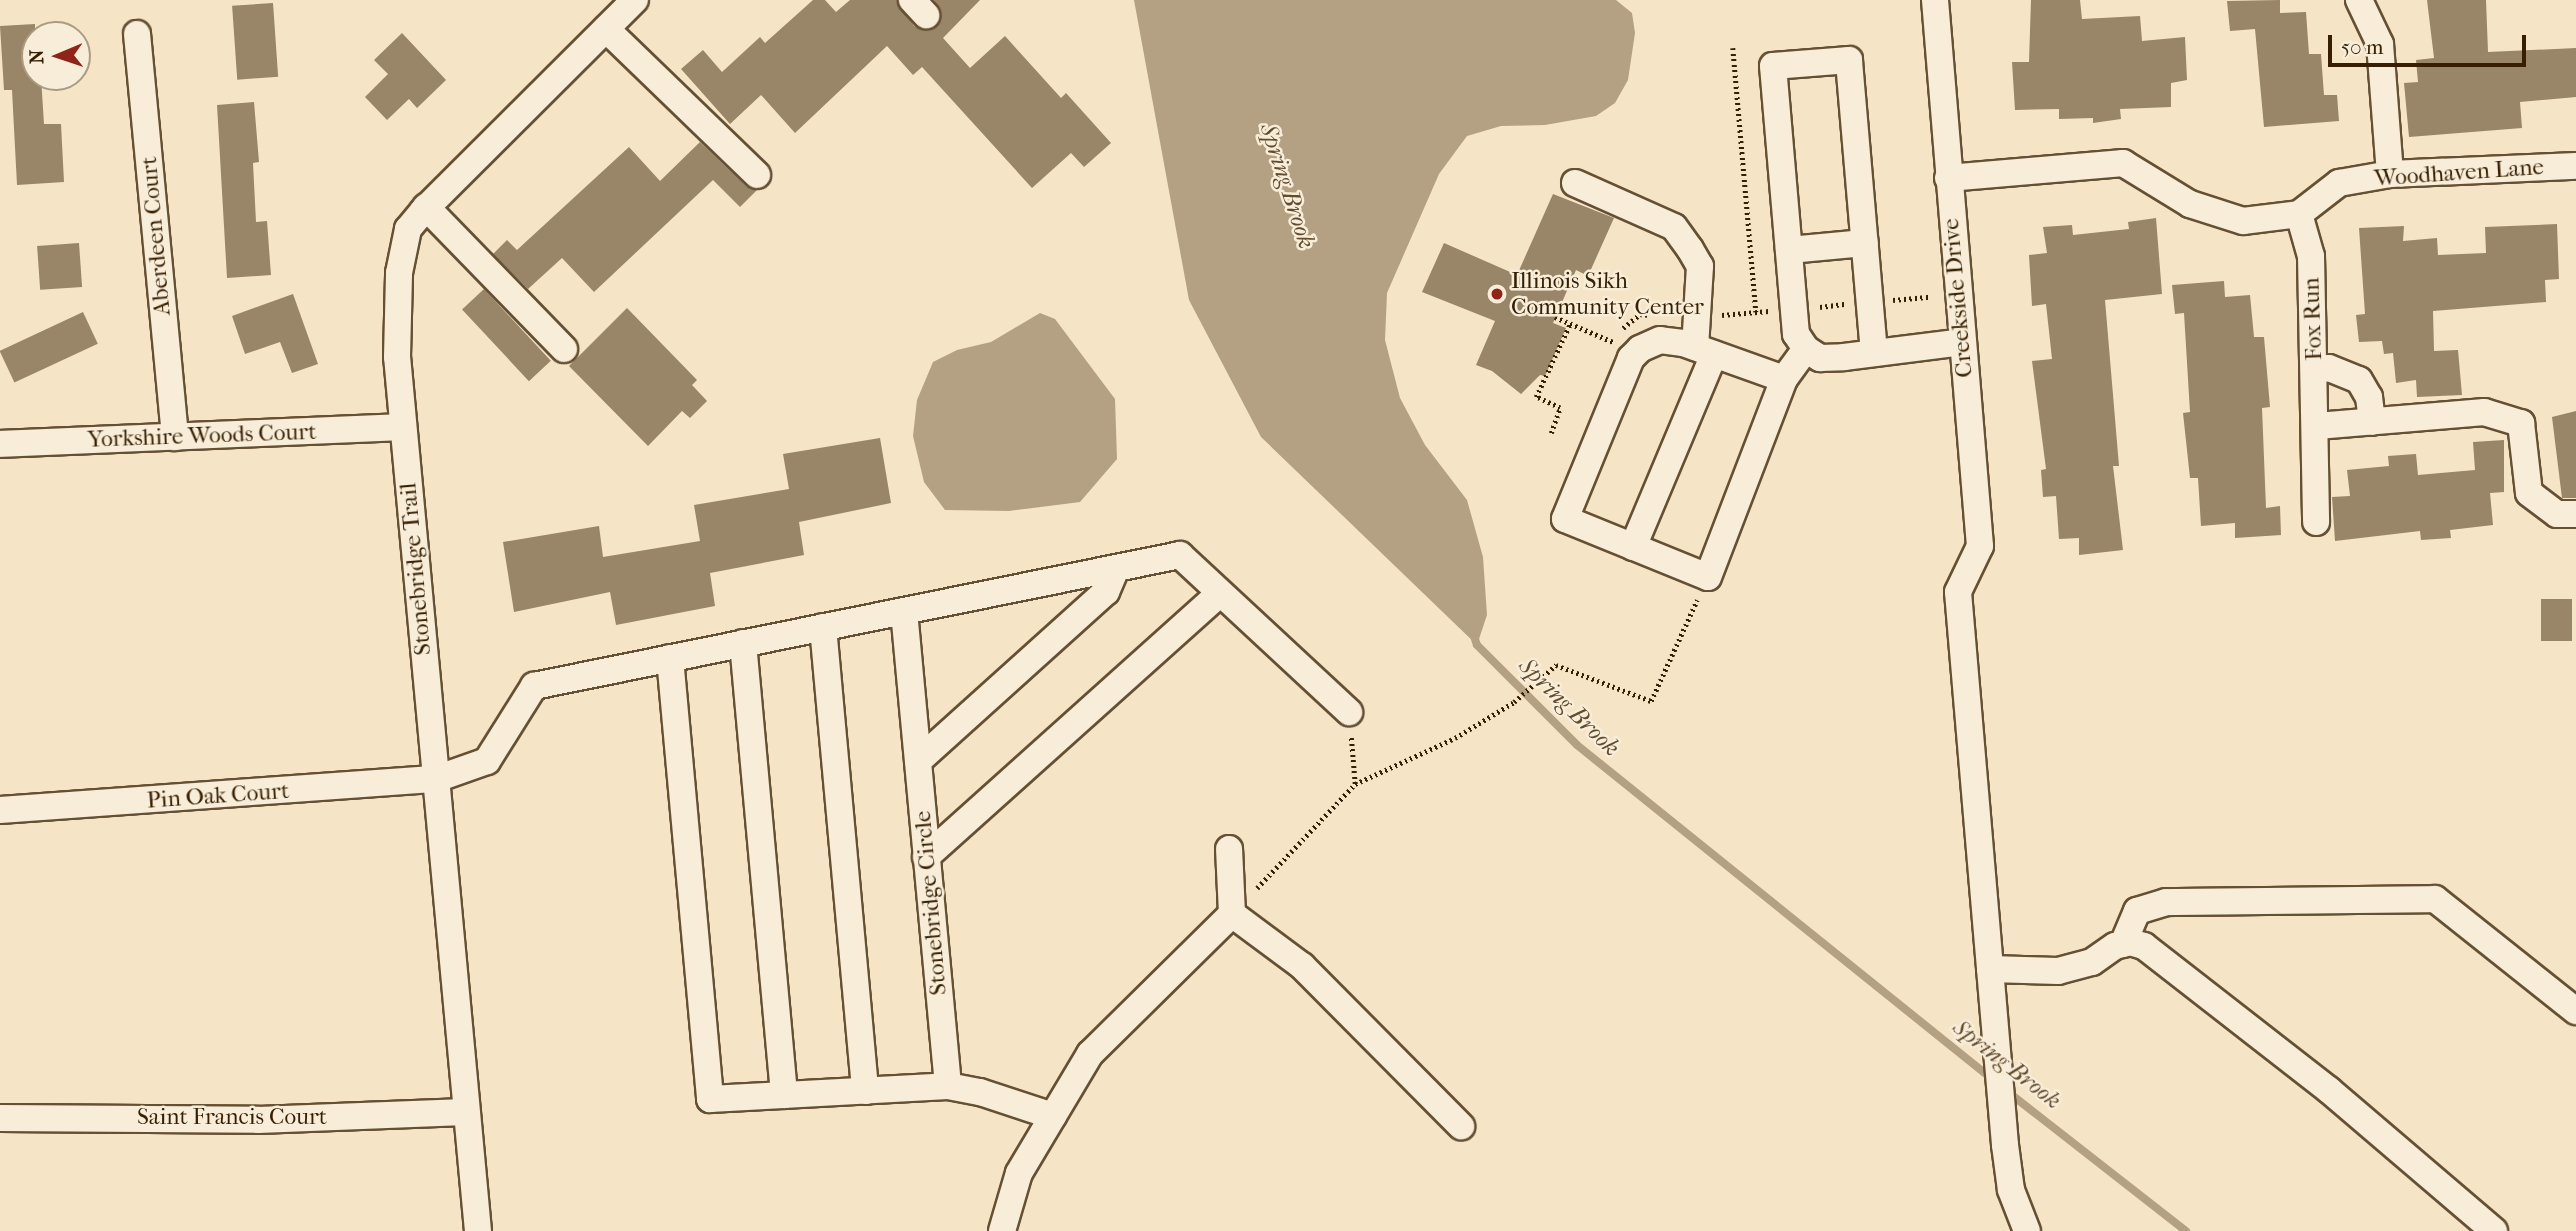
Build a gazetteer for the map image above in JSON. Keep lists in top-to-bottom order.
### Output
{
  "streets": {
    "street": [
      "Woodhaven Lane",
      "Aberdeen Court",
      "Creekside Drive",
      "Fox Run",
      "Yorkshire Woods Court",
      "Stonebridge Trail",
      "Pin Oak Court",
      "Stonebridge Circle",
      "Saint Francis Court"
    ]
  },
  "crossings": [
    ["Woodhaven Lane", "Fox Run"],
    ["Aberdeen Court", "Yorkshire Woods Court"],
    ["Yorkshire Woods Court", "Stonebridge Trail"],
    ["Stonebridge Trail", "Pin Oak Court"],
    ["Stonebridge Trail", "Saint Francis Court"]
  ],
  "water": ["Spring Brook"],
  "places": ["Illinois Sikh Community Center"],
  "scale_bar": "50 m",
  "north": "left"
}
